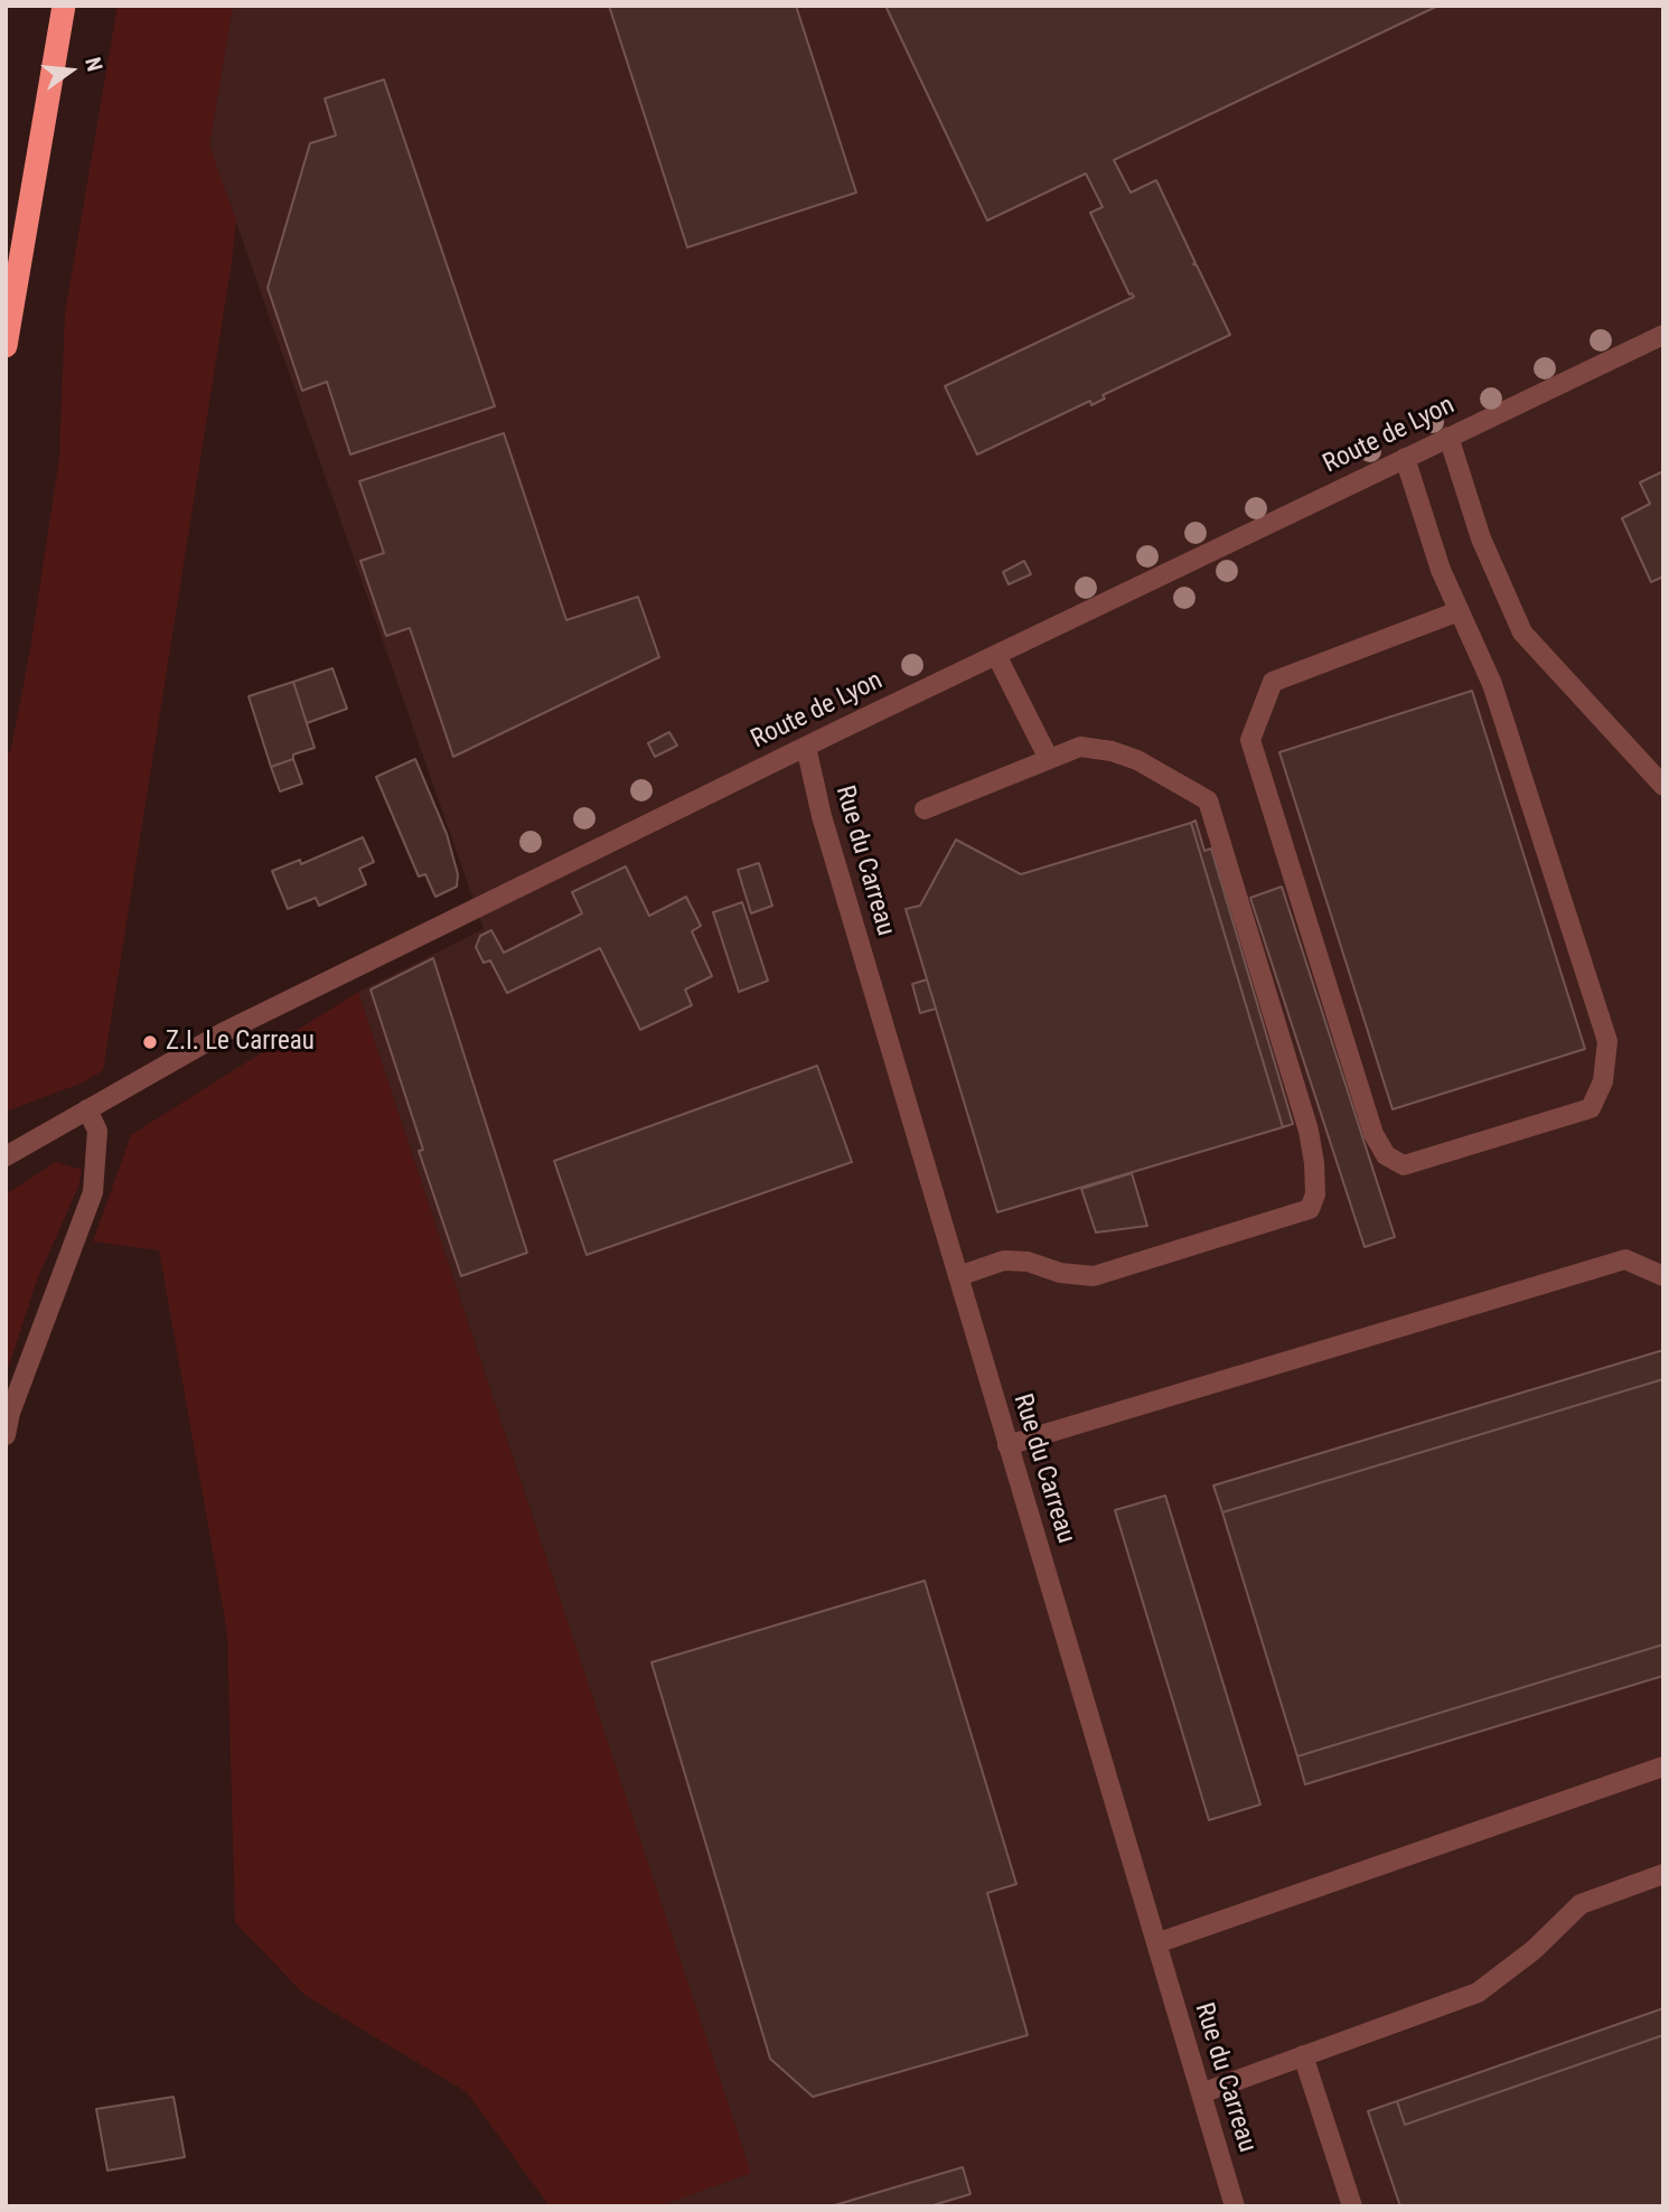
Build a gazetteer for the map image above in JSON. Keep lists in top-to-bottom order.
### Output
{
  "streets": {
    "street": ["Route de Lyon", "Rue du Carreau"]
  },
  "crossings": [
    ["Route de Lyon", "Rue du Carreau"]
  ],
  "places": ["Z.I. Le Carreau"],
  "north": "right"
}
